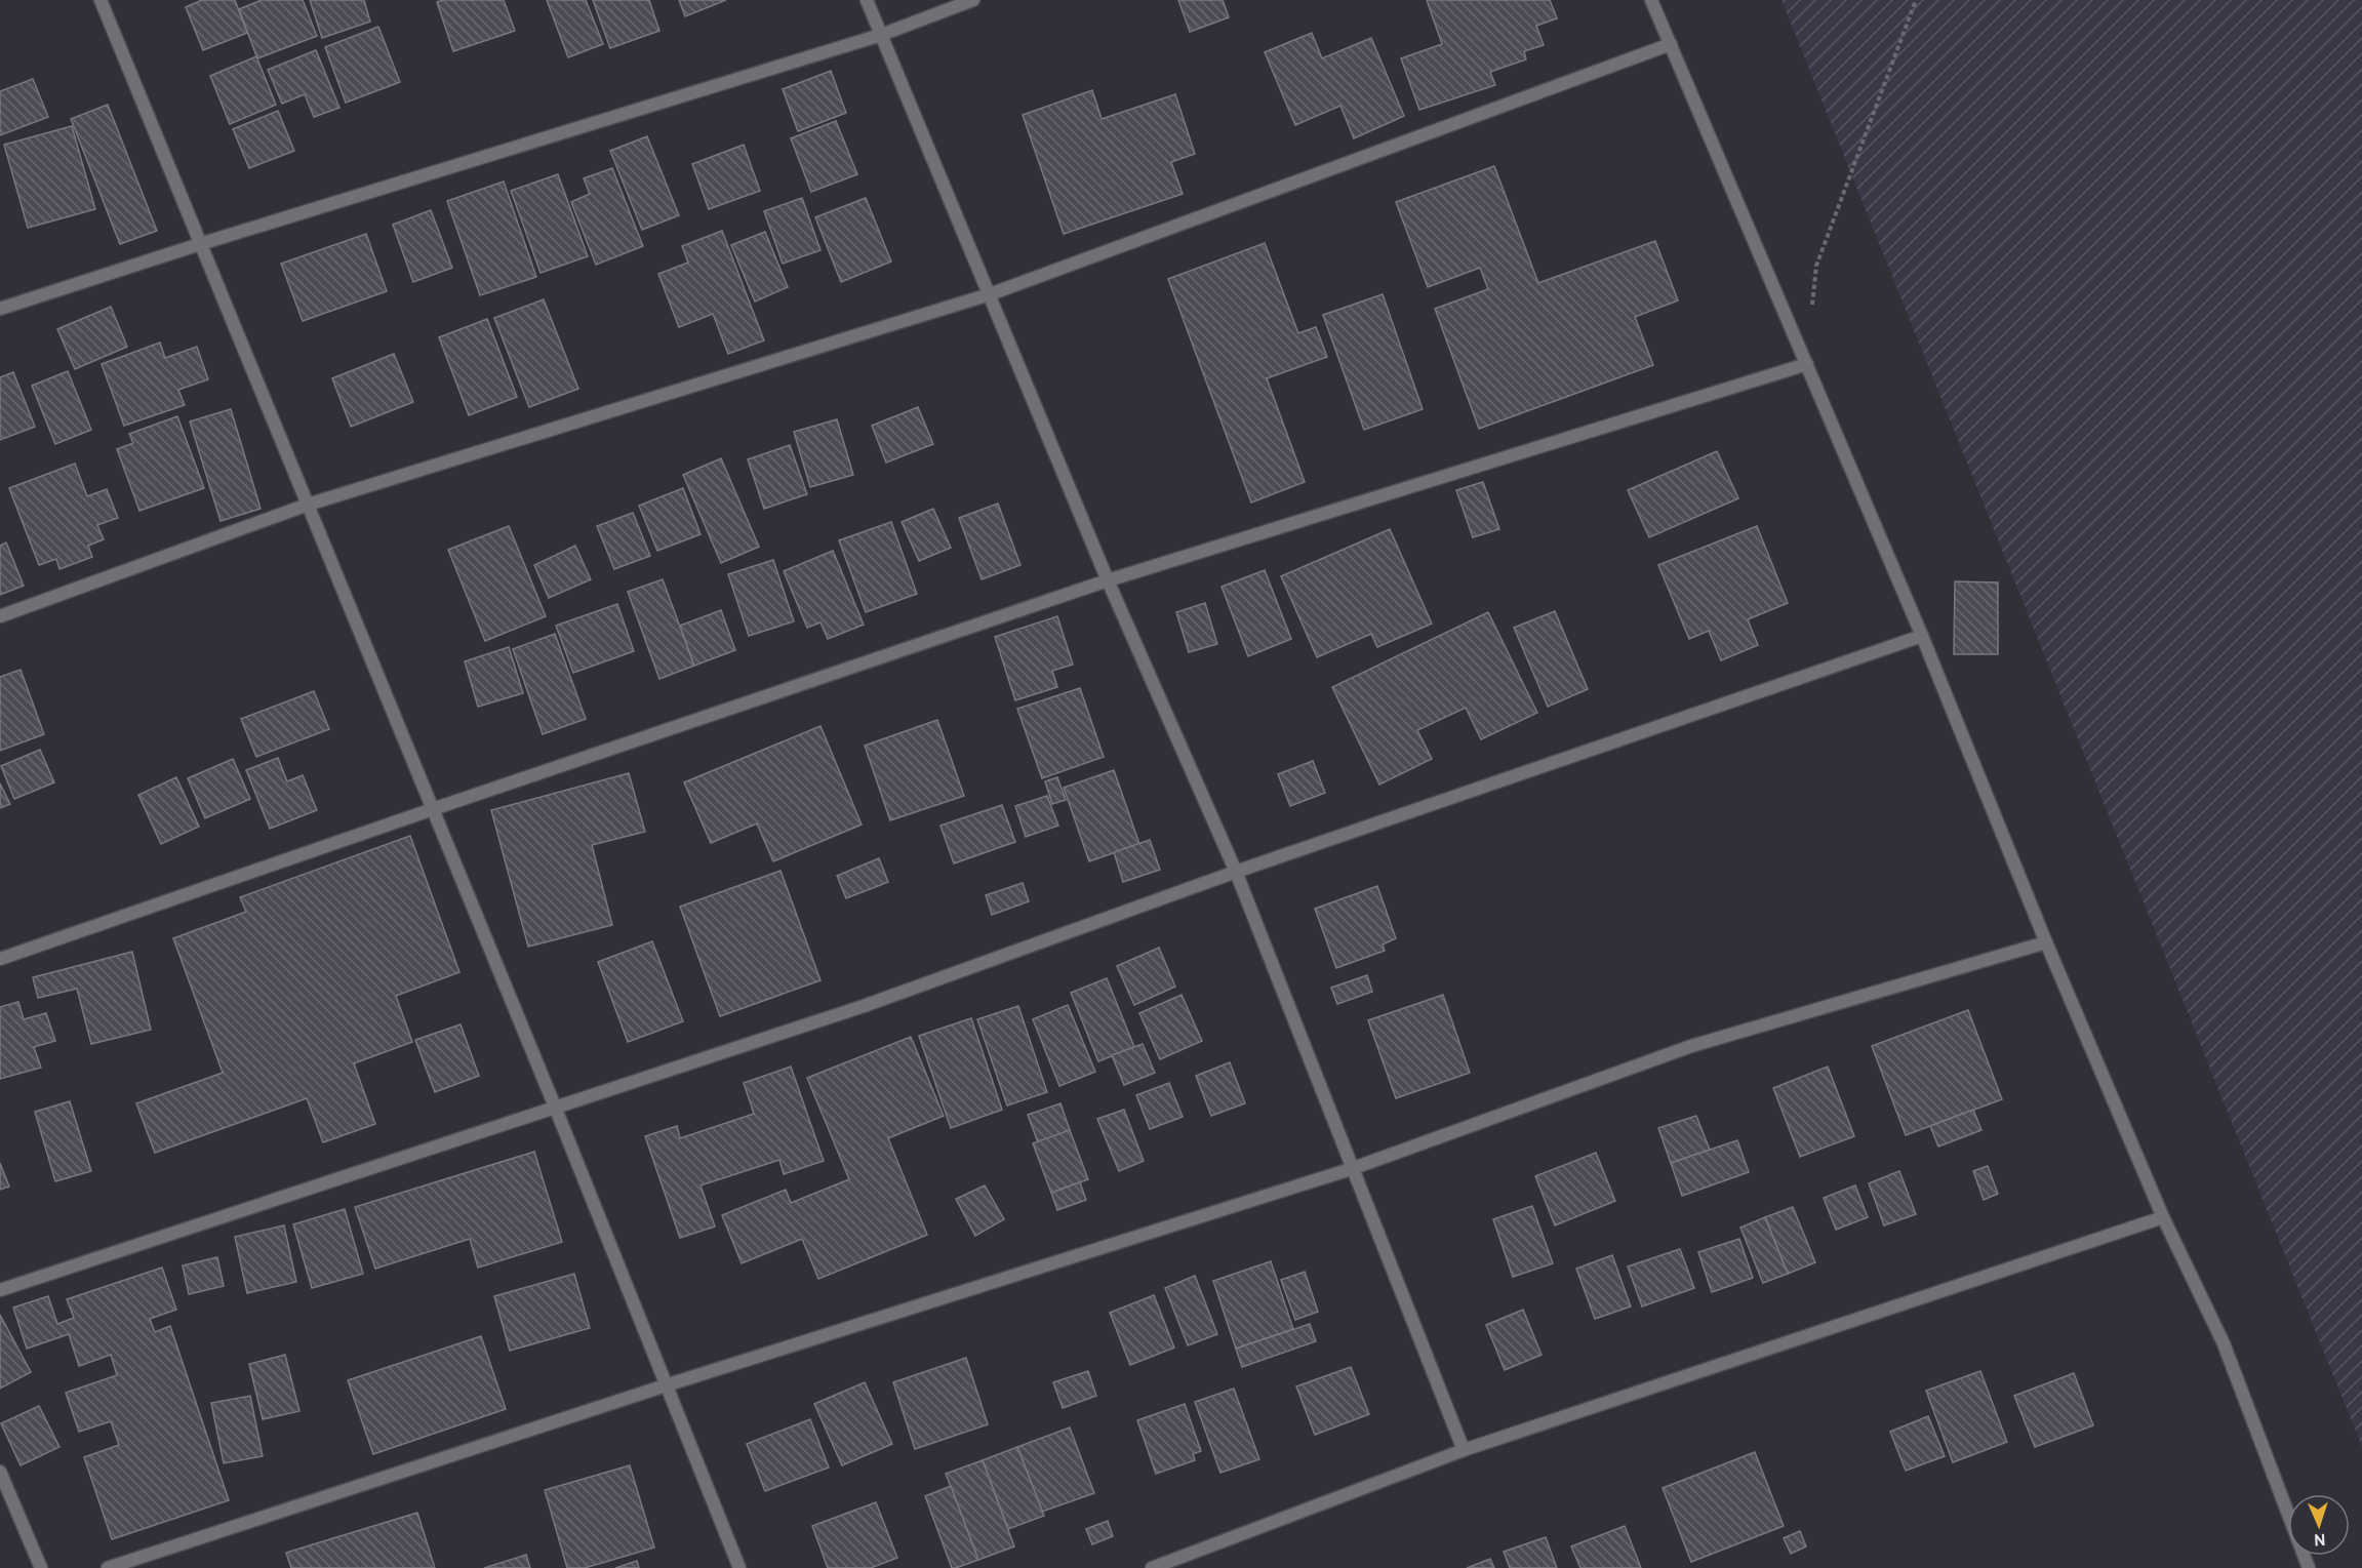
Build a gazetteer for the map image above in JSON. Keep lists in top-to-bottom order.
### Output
{
  "north": "bottom"
}
